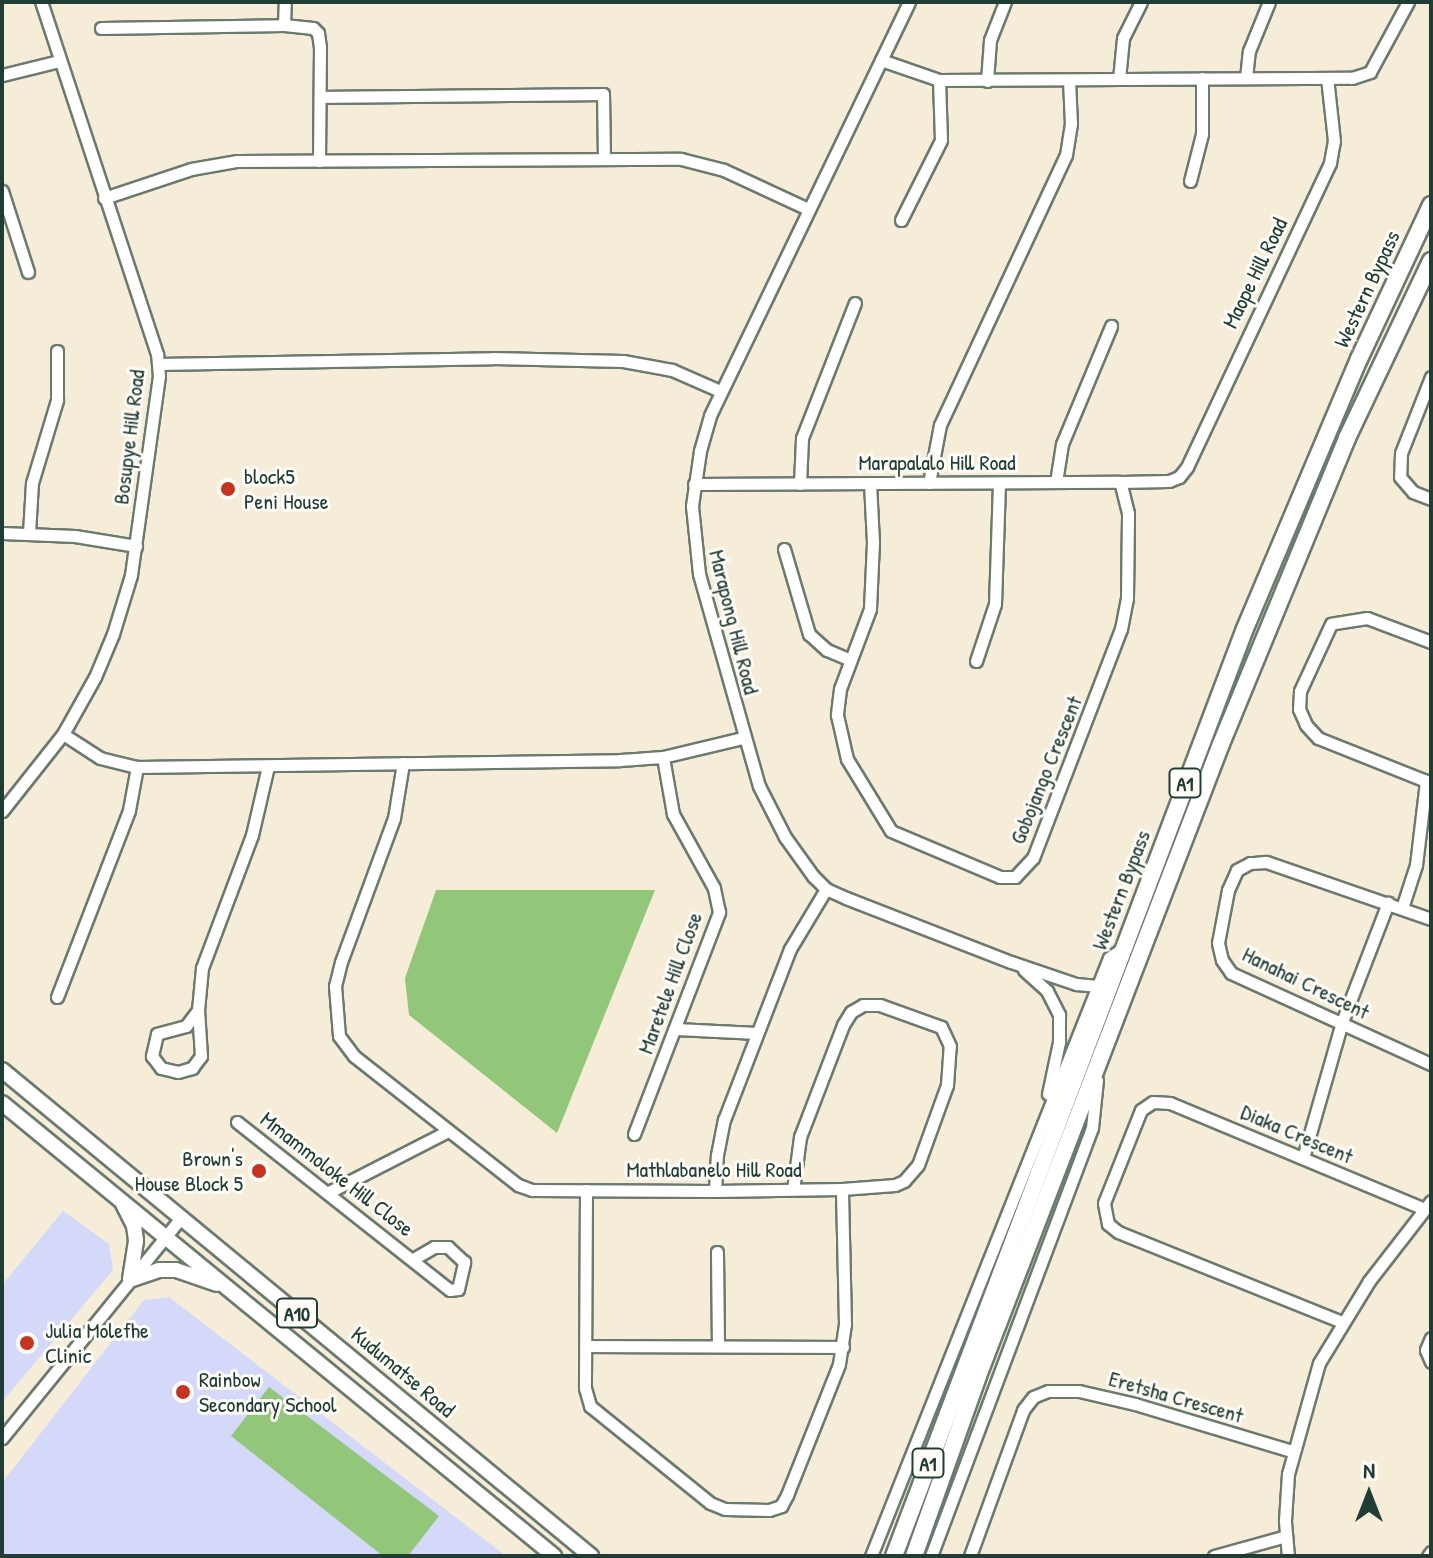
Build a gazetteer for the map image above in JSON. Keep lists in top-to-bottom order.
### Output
{
  "streets": {
    "highway": ["Western Bypass", "A1"],
    "main road": ["A10", "Kudumatse Road"],
    "street": [
      "Maope Hill Road",
      "Bosupye Hill Road",
      "Marapalalo Hill Road",
      "Marapong Hill Road",
      "Gobojango Crescent",
      "Maretele Hill Close",
      "Hanahai Crescent",
      "Diaka Crescent",
      "Mathlabanelo Hill Road",
      "Mmammoloke Hill Close",
      "Eretsha Crescent"
    ]
  },
  "crossings": [
    ["Maope Hill Road", "Marapalalo Hill Road"],
    ["Marapalalo Hill Road", "Marapong Hill Road"],
    ["Marapalalo Hill Road", "Gobojango Crescent"]
  ],
  "places": [
    "block5 Peni House",
    "Brown's House Block 5",
    "Julia Molefhe Clinic",
    "Rainbow Secondary School"
  ],
  "north": "top"
}
